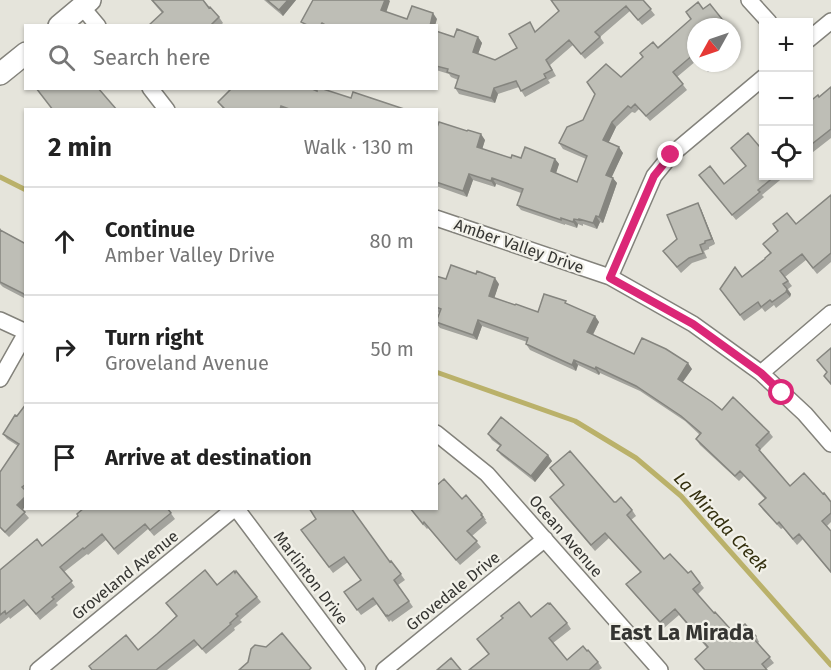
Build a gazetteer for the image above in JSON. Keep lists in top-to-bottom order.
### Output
{
  "streets": {
    "street": [
      "Amber Valley Drive",
      "Ocean Avenue",
      "Groveland Avenue",
      "Marlinton Drive",
      "Grovedale Drive"
    ]
  },
  "crossings": [
    ["Ocean Avenue", "Grovedale Drive"]
  ],
  "districts": ["East La Mirada"],
  "water": ["La Mirada Creek"],
  "north": "bottom left",
  "page": {
    "map_buttons": ["+", "−"],
    "search": "Search here",
    "heading": ["2 min", "Walk · 130 m"],
    "list": [
      ["Continue", "Amber Valley Drive", "80 m"],
      ["Turn right", "Groveland Avenue", "50 m"],
      "Arrive at destination"
    ]
  }
}
